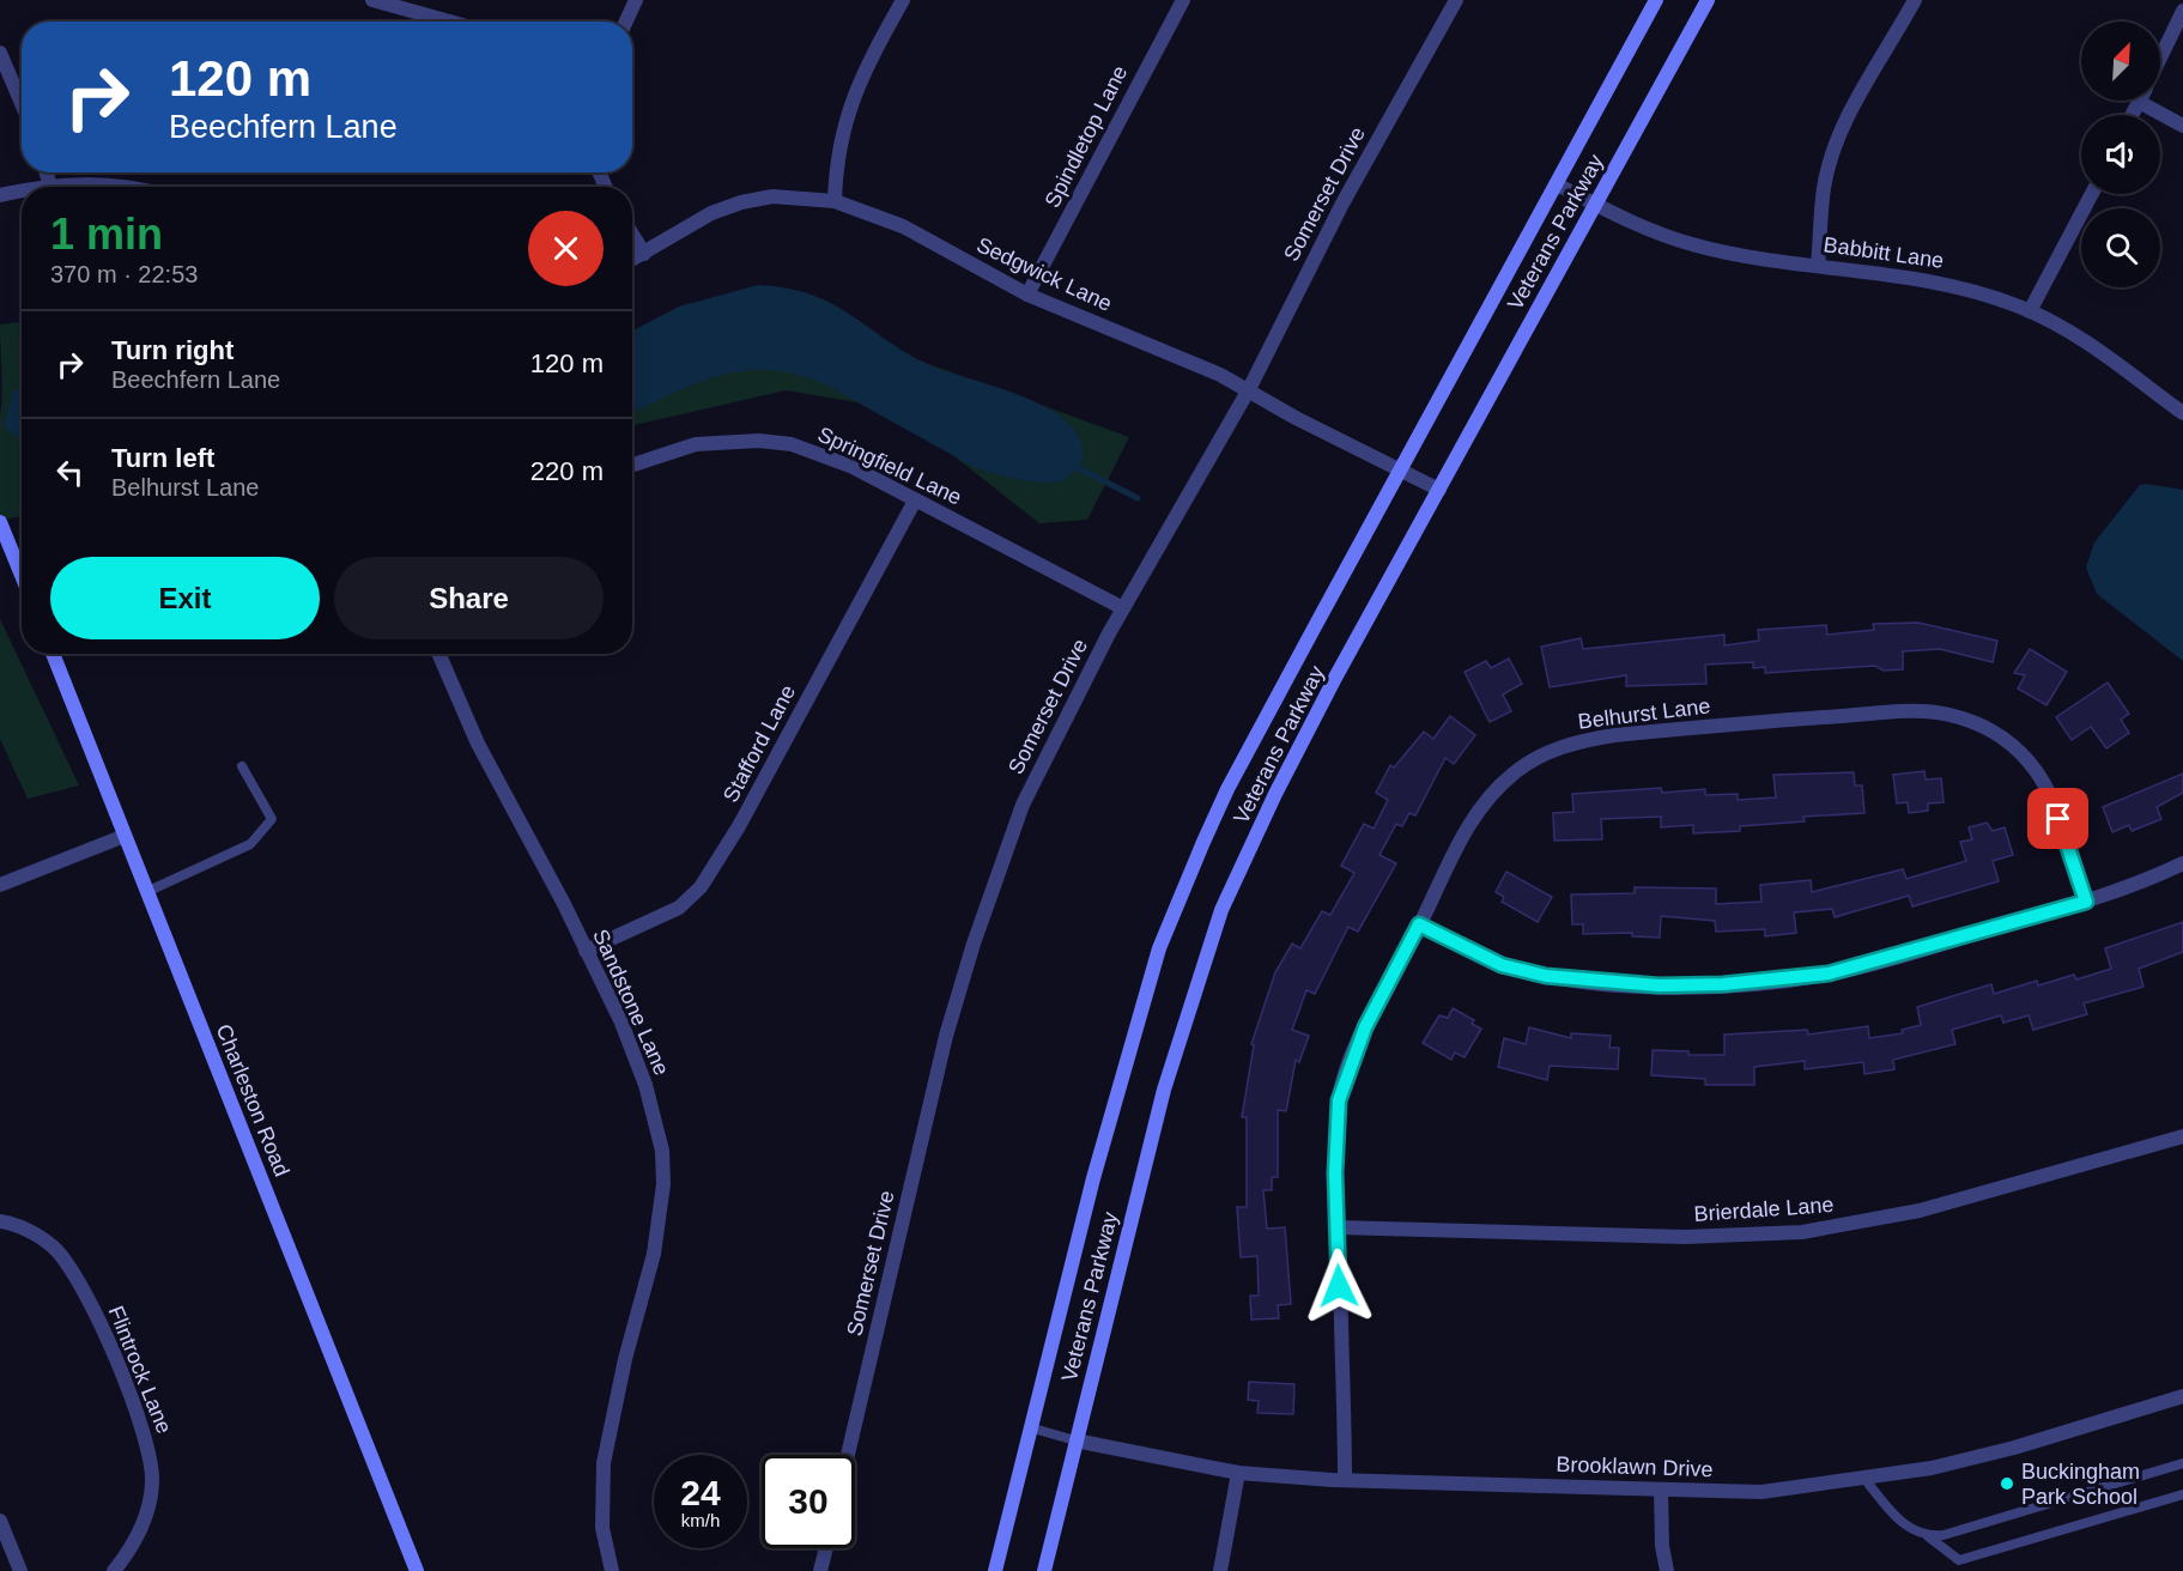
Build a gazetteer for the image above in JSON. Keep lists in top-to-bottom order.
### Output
{
  "streets": {
    "main road": ["Veterans Parkway", "Charleston Road"],
    "street": [
      "Spindletop Lane",
      "Somerset Drive",
      "Babbitt Lane",
      "Sedgwick Lane",
      "Springfield Lane",
      "Belhurst Lane",
      "Stafford Lane",
      "Sandstone Lane",
      "Brierdale Lane",
      "Flintrock Lane",
      "Brooklawn Drive"
    ]
  },
  "crossings": [
    ["Spindletop Lane", "Sedgwick Lane"],
    ["Somerset Drive", "Sedgwick Lane"],
    ["Somerset Drive", "Springfield Lane"],
    ["Veterans Parkway", "Babbitt Lane"],
    ["Veterans Parkway", "Sedgwick Lane"],
    ["Veterans Parkway", "Brooklawn Drive"],
    ["Springfield Lane", "Stafford Lane"],
    ["Belhurst Lane", "Brierdale Lane"],
    ["Belhurst Lane", "Brooklawn Drive"],
    ["Stafford Lane", "Sandstone Lane"]
  ],
  "places": ["Buckingham Park School"],
  "north": "top right",
  "page": {
    "turn": ["120 m", "Beechfern Lane"],
    "heading": ["1 min", "370 m · 22:53"],
    "list": [
      {
        "name": "Turn right",
        "note": "Beechfern Lane",
        "value": "120 m"
      },
      {
        "name": "Turn left",
        "note": "Belhurst Lane",
        "value": "220 m"
      }
    ],
    "buttons": ["Exit", "Share"],
    "speed": "24 km/h",
    "limit": "30"
  }
}
